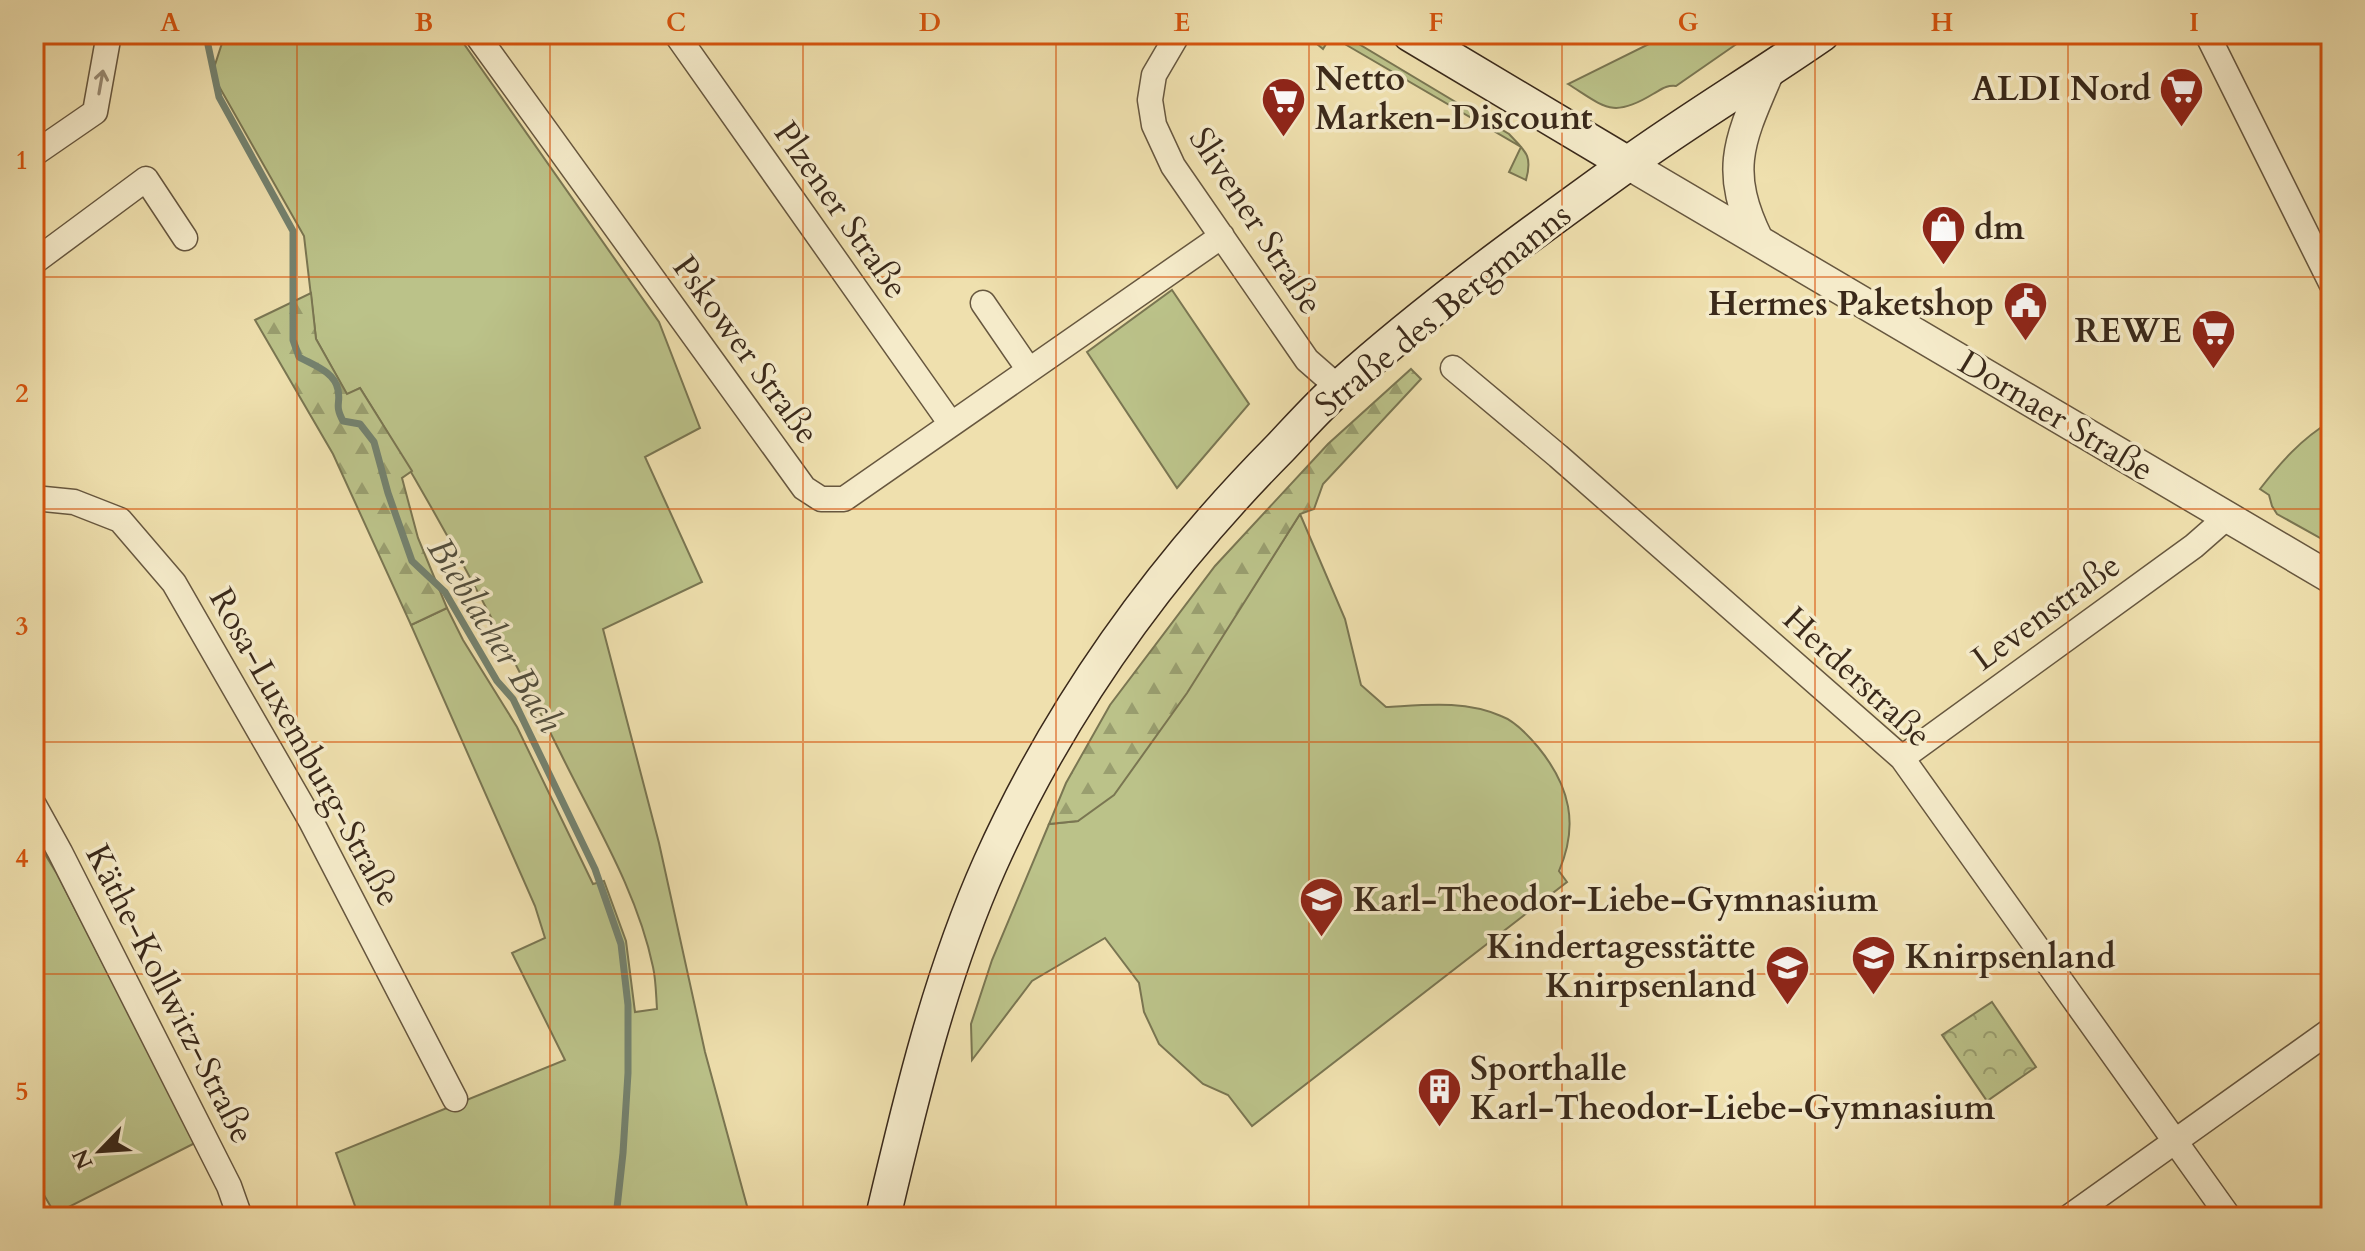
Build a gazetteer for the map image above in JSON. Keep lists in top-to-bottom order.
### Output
{
  "streets": {
    "main road": ["Straße des Bergmanns", "Dornaer Straße"],
    "street": [
      "Plzener Straße",
      "Slivener Straße",
      "Pskower Straße",
      "Levenstraße",
      "Herderstraße",
      "Rosa-Luxemburg-Straße",
      "Käthe-Kollwitz-Straße"
    ]
  },
  "crossings": [
    ["Plzener Straße", "Pskower Straße"],
    ["Slivener Straße", "Straße des Bergmanns"],
    ["Slivener Straße", "Pskower Straße"],
    ["Straße des Bergmanns", "Dornaer Straße"],
    ["Dornaer Straße", "Levenstraße"],
    ["Levenstraße", "Herderstraße"]
  ],
  "water": ["Bieblacher Bach"],
  "places": {
    "supermarket": ["ALDI Nord", "Netto Marken-Discount", "REWE"],
    "shop": ["dm"],
    "public building": ["Hermes Paketshop"],
    "school or university": ["Karl-Theodor-Liebe-Gymnasium", "Knirpsenland", "Kindertagesstätte Knirpsenland"],
    "building": ["Sporthalle Karl-Theodor-Liebe-Gymnasium"]
  },
  "north": "bottom left",
  "grid": {
    "columns": [
      "A",
      "B",
      "C",
      "D",
      "E",
      "F",
      "G",
      "H",
      "I"
    ],
    "rows": [
      "1",
      "2",
      "3",
      "4",
      "5"
    ]
  }
}
